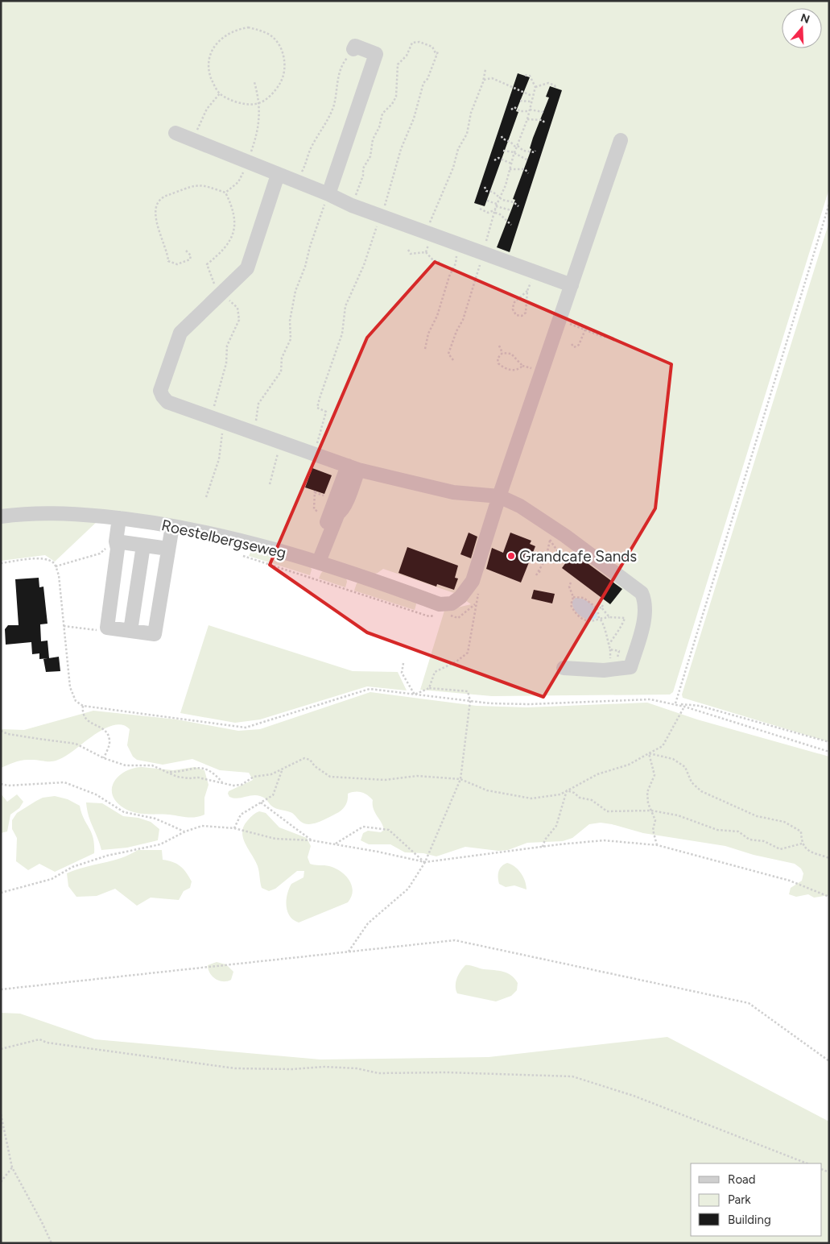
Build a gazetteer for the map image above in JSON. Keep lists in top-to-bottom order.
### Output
{
  "streets": {
    "street": ["Roestelbergseweg"]
  },
  "places": ["Grandcafe Sands"],
  "legend": ["Road", "Park", "Building"],
  "north": "top"
}
